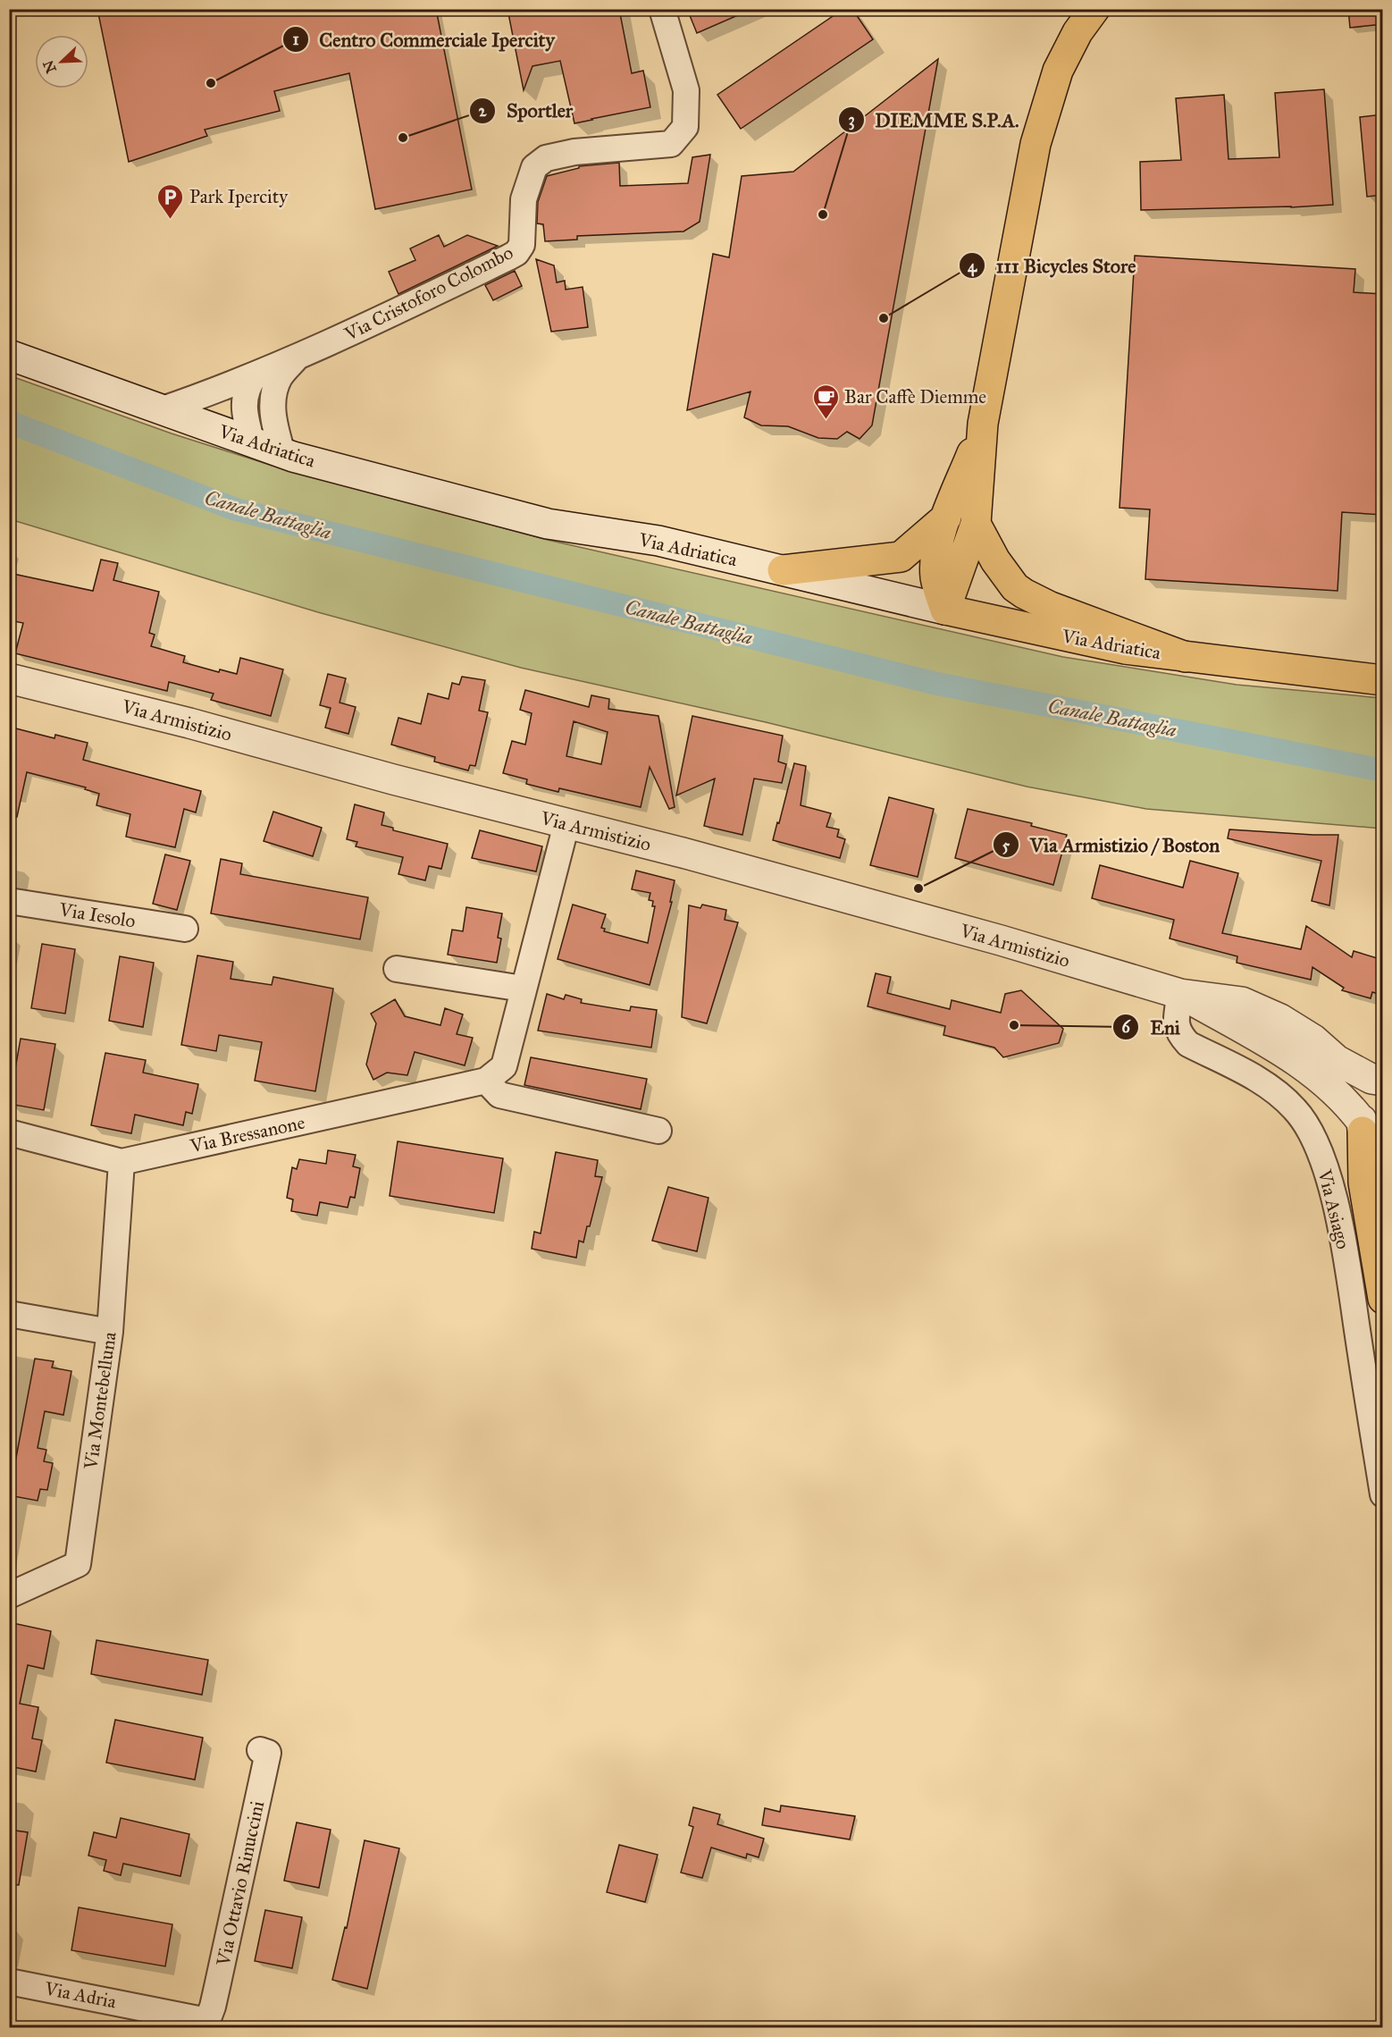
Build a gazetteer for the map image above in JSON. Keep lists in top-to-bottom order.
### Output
{
  "streets": {
    "main road": ["Via Adriatica"],
    "street": [
      "Via Cristoforo Colombo",
      "Via Armistizio",
      "Via Iesolo",
      "Via Bressanone",
      "Via Asiago",
      "Via Montebelluna",
      "Via Ottavio Rinuccini",
      "Via Adria"
    ]
  },
  "crossings": [
    ["Via Cristoforo Colombo", "Via Adriatica"],
    ["Via Armistizio", "Via Asiago"],
    ["Via Bressanone", "Via Montebelluna"],
    ["Via Ottavio Rinuccini", "Via Adria"]
  ],
  "water": ["Canale Battaglia"],
  "places": {
    "other": [
      "Centro Commerciale Ipercity",
      "Sportler",
      "DIEMME S.P.A.",
      "111 Bicycles Store",
      "Via Armistizio / Boston",
      "Eni"
    ],
    "parking": ["Park Ipercity"],
    "cafe": ["Bar Caffè Diemme"]
  },
  "north": "bottom left"
}
